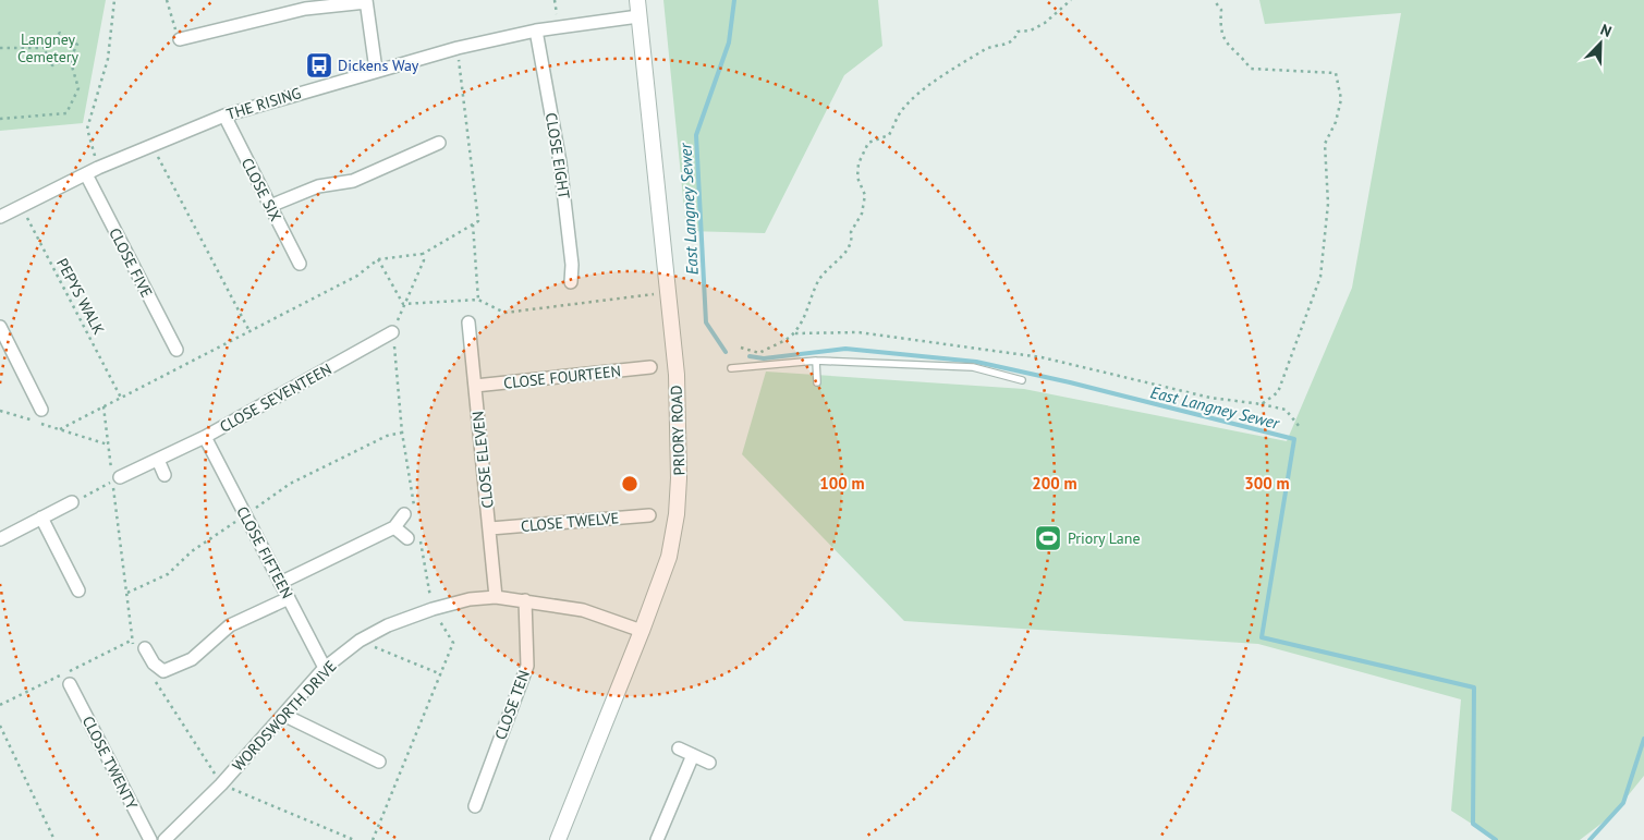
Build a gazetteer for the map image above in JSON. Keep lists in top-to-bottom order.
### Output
{
  "streets": {
    "street": [
      "THE RISING",
      "CLOSE EIGHT",
      "CLOSE SIX",
      "CLOSE FIVE",
      "CLOSE FOURTEEN",
      "CLOSE SEVENTEEN",
      "PRIORY ROAD",
      "CLOSE ELEVEN",
      "CLOSE TWELVE",
      "CLOSE FIFTEEN",
      "CLOSE TEN",
      "WORDSWORTH DRIVE",
      "CLOSE TWENTY"
    ],
    "path": ["PEPYS WALK"]
  },
  "crossings": [
    ["THE RISING", "CLOSE EIGHT"],
    ["THE RISING", "CLOSE SIX"],
    ["THE RISING", "CLOSE FIVE"],
    ["THE RISING", "PEPYS WALK"],
    ["THE RISING", "PRIORY ROAD"],
    ["CLOSE FOURTEEN", "CLOSE ELEVEN"],
    ["CLOSE SEVENTEEN", "CLOSE FIFTEEN"],
    ["PRIORY ROAD", "WORDSWORTH DRIVE"],
    ["CLOSE ELEVEN", "CLOSE TWELVE"],
    ["CLOSE ELEVEN", "WORDSWORTH DRIVE"],
    ["CLOSE FIFTEEN", "WORDSWORTH DRIVE"],
    ["CLOSE TEN", "WORDSWORTH DRIVE"]
  ],
  "water": ["East Langney Sewer"],
  "parks": ["Langney Cemetery"],
  "places": {
    "bus stop": ["Dickens Way"],
    "sports": ["Priory Lane"]
  },
  "north": "top right",
  "rings": ["100 m", "200 m", "300 m"]
}
